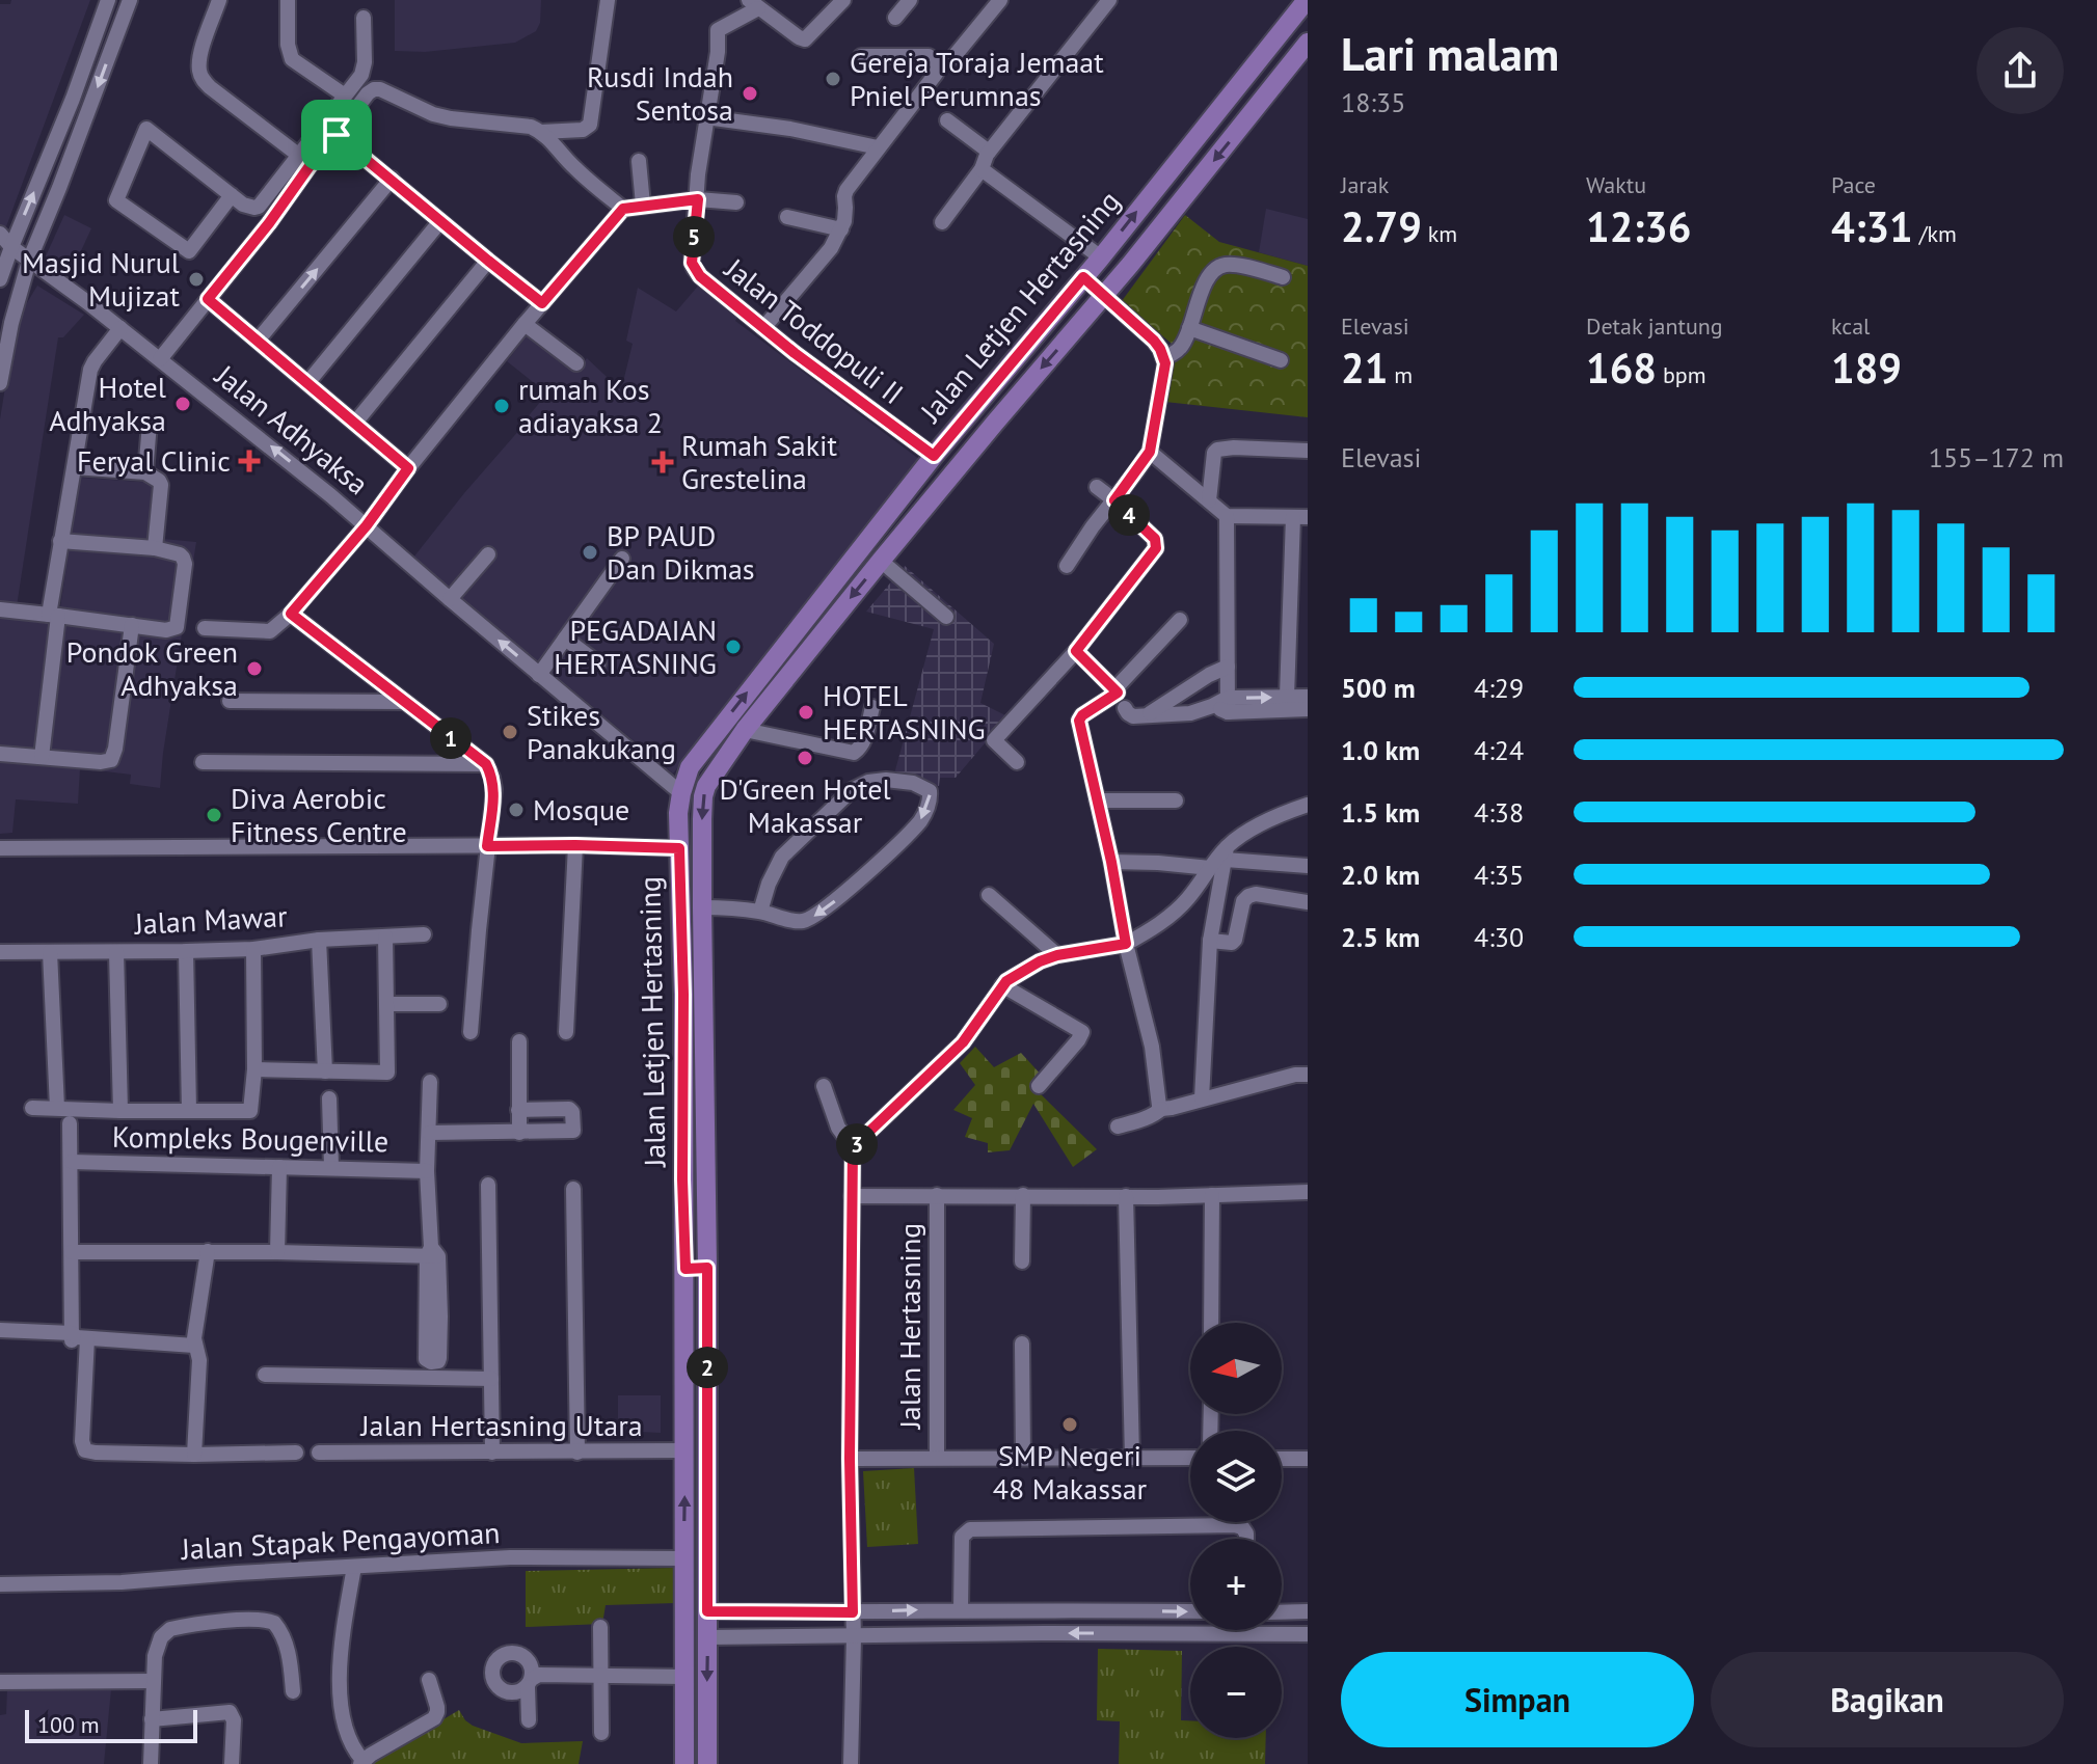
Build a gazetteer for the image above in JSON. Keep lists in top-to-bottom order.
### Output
{
  "streets": {
    "main road": ["Jalan Letjen Hertasning"],
    "street": [
      "Jalan Toddopuli II",
      "Jalan Adhyaksa",
      "Jalan Mawar",
      "Kompleks Bougenville",
      "Jalan Hertasning",
      "Jalan Hertasning Utara",
      "Jalan Stapak Pengayoman"
    ]
  },
  "crossings": [
    ["Jalan Letjen Hertasning", "Jalan Toddopuli II"],
    ["Jalan Letjen Hertasning", "Jalan Adhyaksa"],
    ["Jalan Letjen Hertasning", "Jalan Hertasning Utara"],
    ["Jalan Letjen Hertasning", "Jalan Stapak Pengayoman"]
  ],
  "places": {
    "other": [
      "Gereja Toraja Jemaat Pniel Perumnas",
      "Rusdi Indah Sentosa",
      "Masjid Nurul Mujizat",
      "Hotel Adhyaksa",
      "rumah Kos adiayaksa 2",
      "BP PAUD Dan Dikmas",
      "PEGADAIAN HERTASNING",
      "Pondok Green Adhyaksa",
      "HOTEL HERTASNING",
      "Stikes Panakukang",
      "D'Green Hotel Makassar",
      "Mosque",
      "Diva Aerobic Fitness Centre",
      "SMP Negeri 48 Makassar"
    ],
    "health": ["Feryal Clinic", "Rumah Sakit Grestelina"]
  },
  "scale_bar": "100 m",
  "north": "left",
  "page": {
    "heading": ["Lari malam", "18:35"],
    "stats": [
      ["Jarak", "2.79 km"],
      ["Waktu", "12:36"],
      ["Pace", "4:31 /km"],
      ["Elevasi", "21 m"],
      ["Detak jantung", "168 bpm"],
      ["kcal", "189"]
    ],
    "pins": [
      "5",
      "4",
      "1",
      "3",
      "2"
    ],
    "chart": ["Elevasi", "155–172 m"],
    "list": [
      {
        "name": "500 m",
        "note": "4:29"
      },
      {
        "name": "1.0 km",
        "note": "4:24"
      },
      {
        "name": "1.5 km",
        "note": "4:38"
      },
      {
        "name": "2.0 km",
        "note": "4:35"
      },
      {
        "name": "2.5 km",
        "note": "4:30"
      }
    ],
    "map_buttons": ["+", "−"],
    "buttons": ["Simpan", "Bagikan"],
    "scale": "100 m"
  }
}
